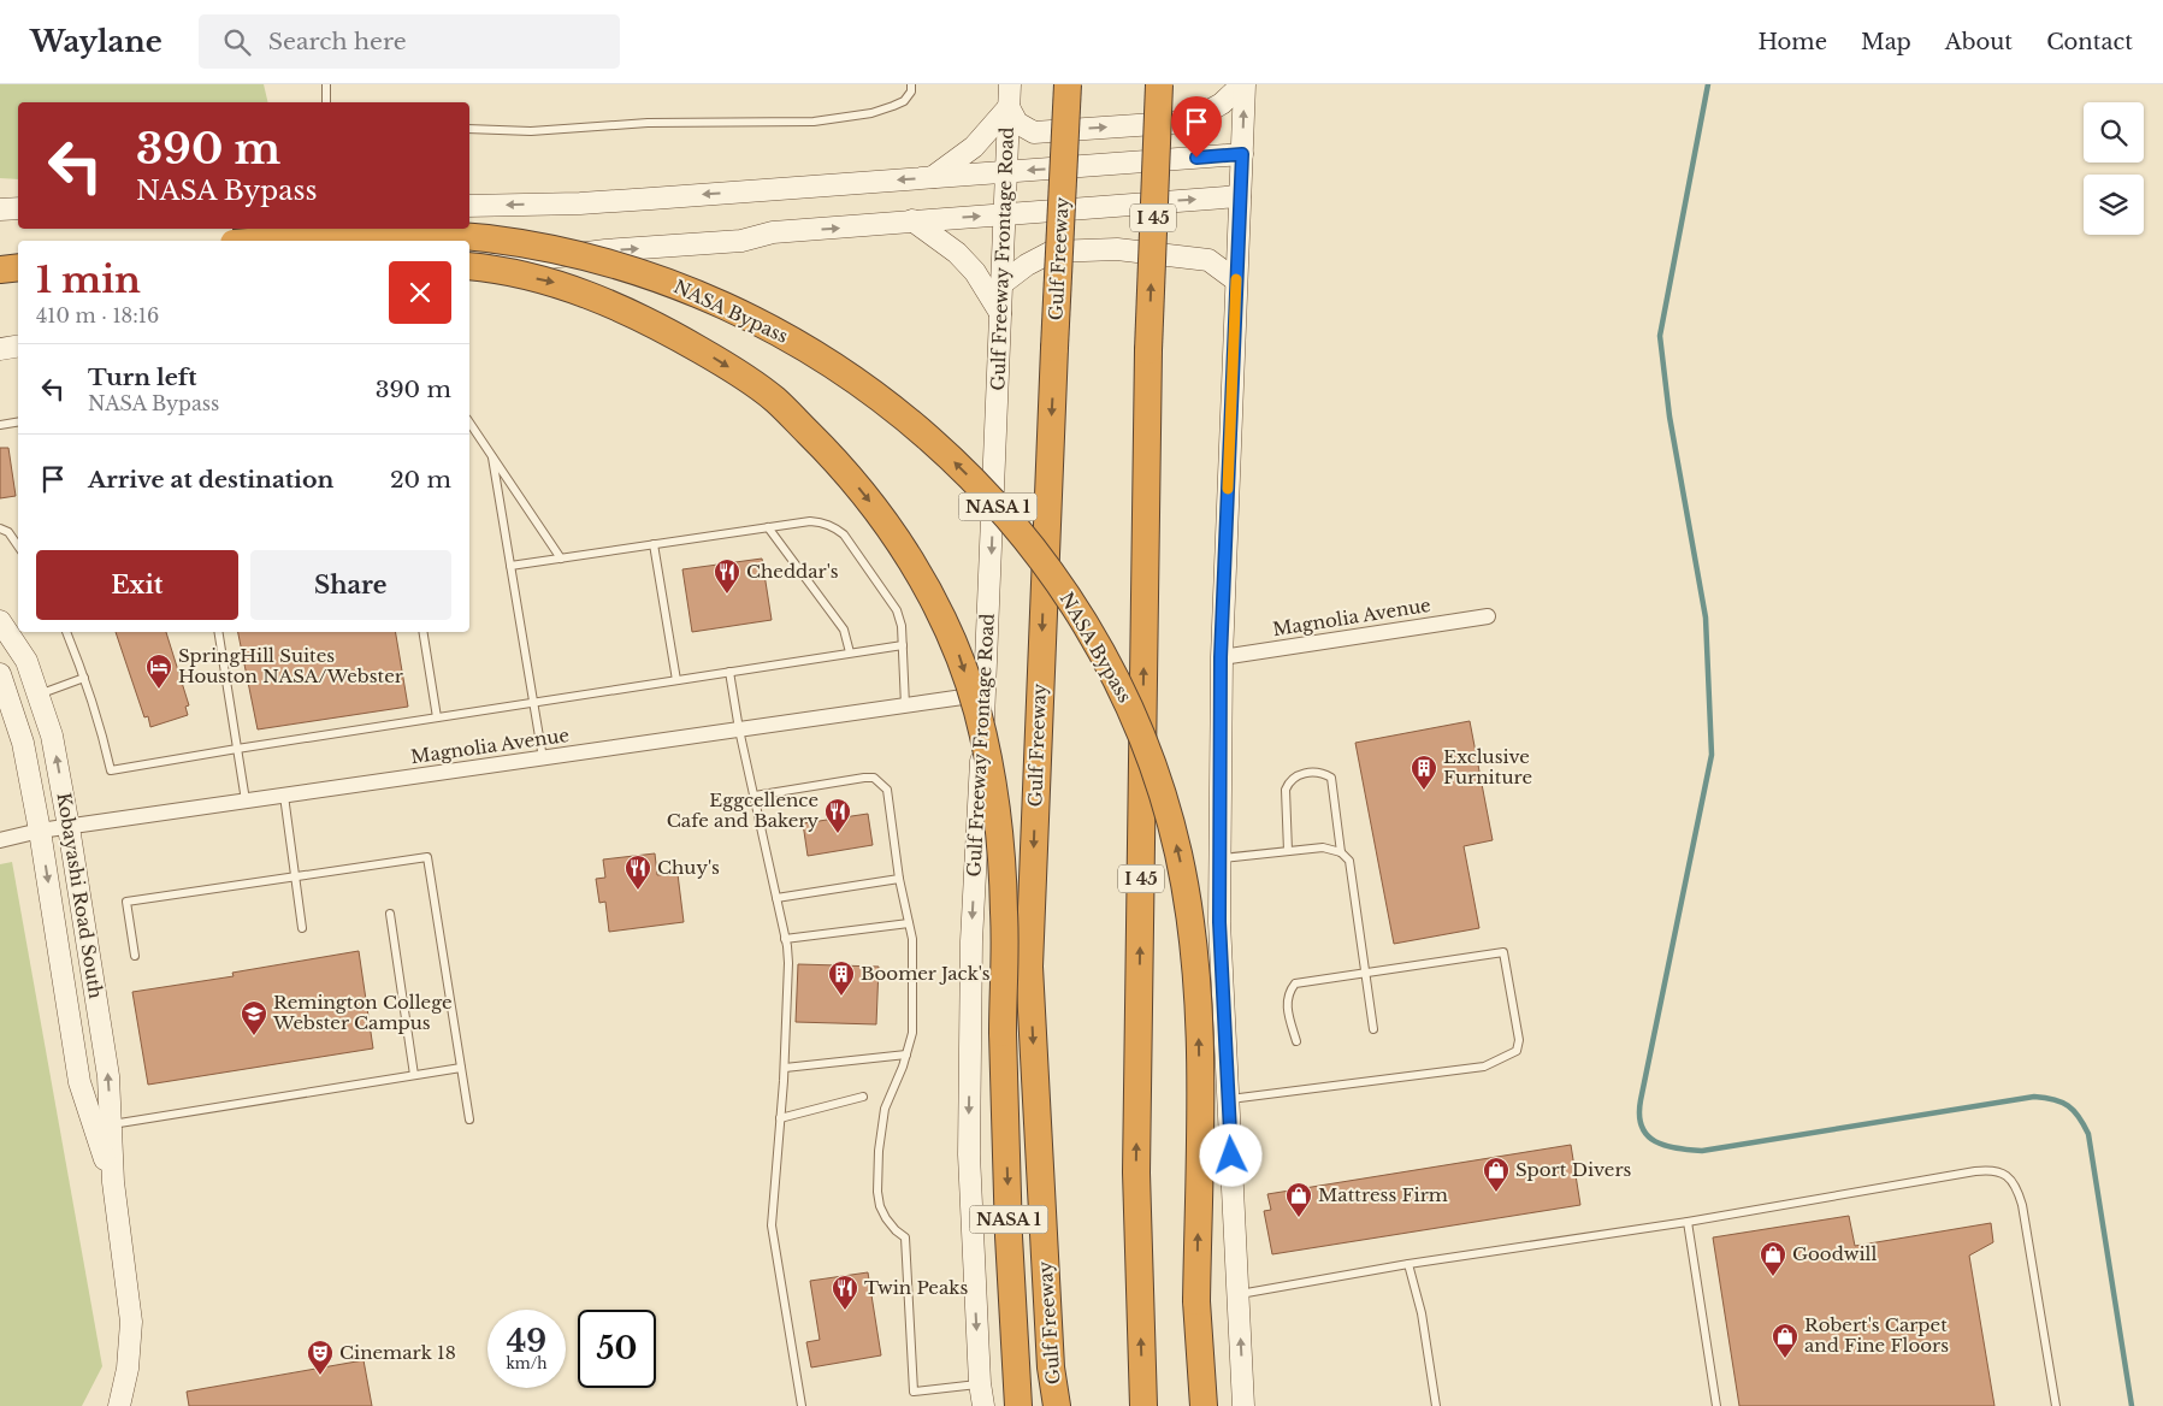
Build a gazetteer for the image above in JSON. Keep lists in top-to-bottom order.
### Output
{
  "streets": {
    "highway": [
      "I 45",
      "Gulf Freeway",
      "NASA Bypass",
      "NASA 1"
    ],
    "main road": ["Gulf Freeway Frontage Road", "Kobayashi Road South"],
    "street": ["Magnolia Avenue"]
  },
  "crossings": [
    ["Gulf Freeway Frontage Road", "Magnolia Avenue"],
    ["Magnolia Avenue", "Kobayashi Road South"]
  ],
  "one_way": ["Gulf Freeway Frontage Road", "NASA Bypass"],
  "places": {
    "restaurant": [
      "Cheddar's",
      "Eggcellence Cafe and Bakery",
      "Chuy's",
      "Twin Peaks"
    ],
    "hotel": ["SpringHill Suites Houston NASA/Webster"],
    "building": ["Exclusive Furniture", "Boomer Jack's"],
    "school or university": ["Remington College Webster Campus"],
    "shop": [
      "Sport Divers",
      "Mattress Firm",
      "Goodwill",
      "Robert's Carpet and Fine Floors"
    ],
    "theatre": ["Cinemark 18"]
  },
  "page": {
    "header": "Waylane",
    "search": "Search here",
    "nav": [
      "Home",
      "Map",
      "About",
      "Contact"
    ],
    "turn": ["390 m", "NASA Bypass"],
    "heading": ["1 min", "410 m · 18:16"],
    "list": [
      {
        "name": "Turn left",
        "note": "NASA Bypass",
        "value": "390 m"
      },
      {
        "name": "Arrive at destination",
        "value": "20 m"
      }
    ],
    "buttons": ["Exit", "Share"],
    "speed": "49 km/h",
    "limit": "50"
  }
}
